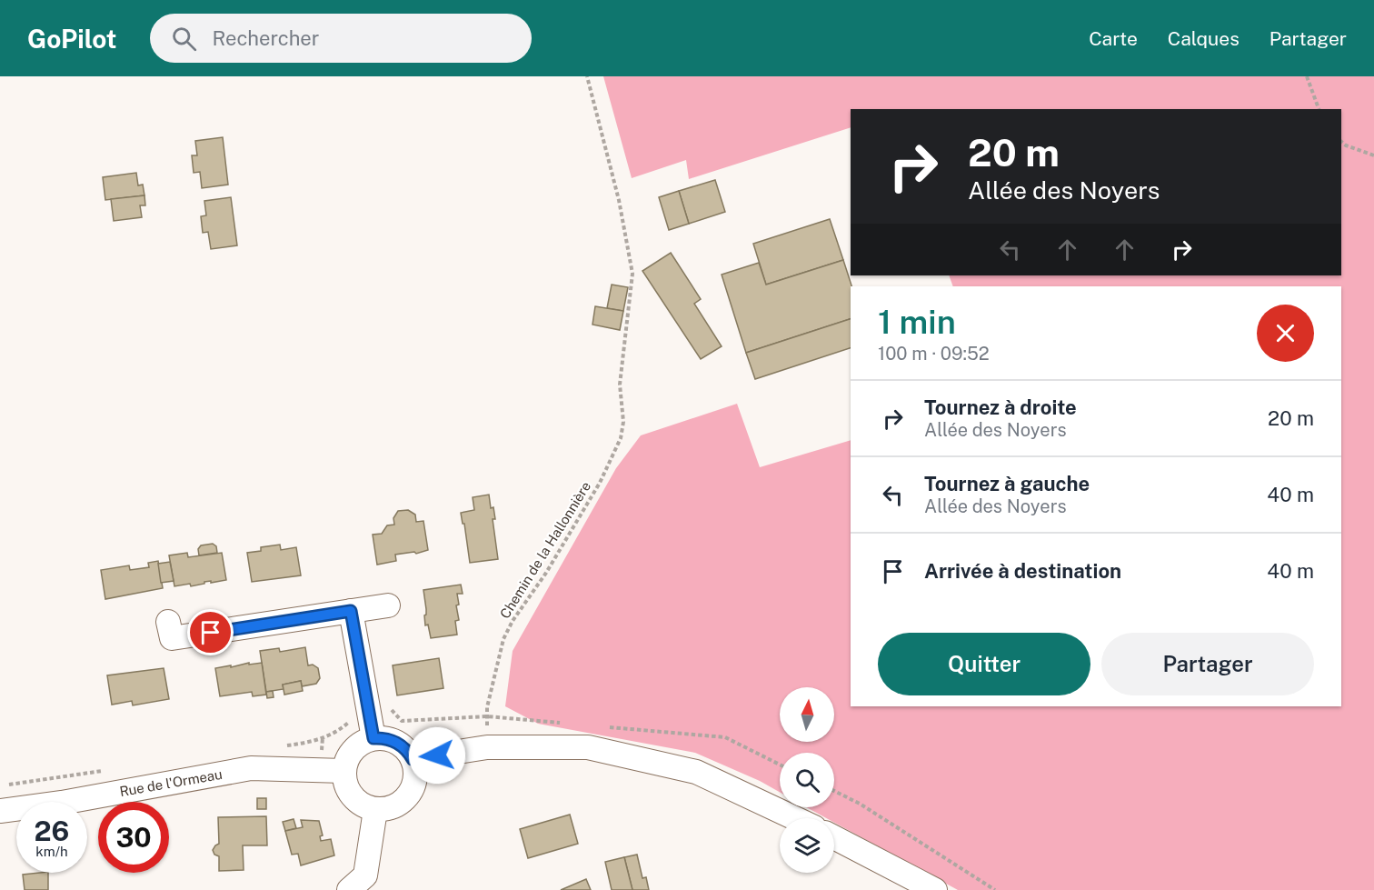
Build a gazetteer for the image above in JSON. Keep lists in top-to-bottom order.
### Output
{
  "streets": {
    "street": ["Rue de l'Ormeau"],
    "path": ["Chemin de la Hallonnière"]
  },
  "north": "top",
  "page": {
    "header": "GoPilot",
    "search": "Rechercher",
    "nav": ["Carte", "Calques", "Partager"],
    "turn": ["20 m", "Allée des Noyers"],
    "heading": ["1 min", "100 m · 09:52"],
    "list": [
      {
        "name": "Tournez à droite",
        "note": "Allée des Noyers",
        "value": "20 m"
      },
      {
        "name": "Tournez à gauche",
        "note": "Allée des Noyers",
        "value": "40 m"
      },
      {
        "name": "Arrivée à destination",
        "value": "40 m"
      }
    ],
    "buttons": ["Quitter", "Partager"],
    "speed": "26 km/h",
    "limit": "30"
  }
}
